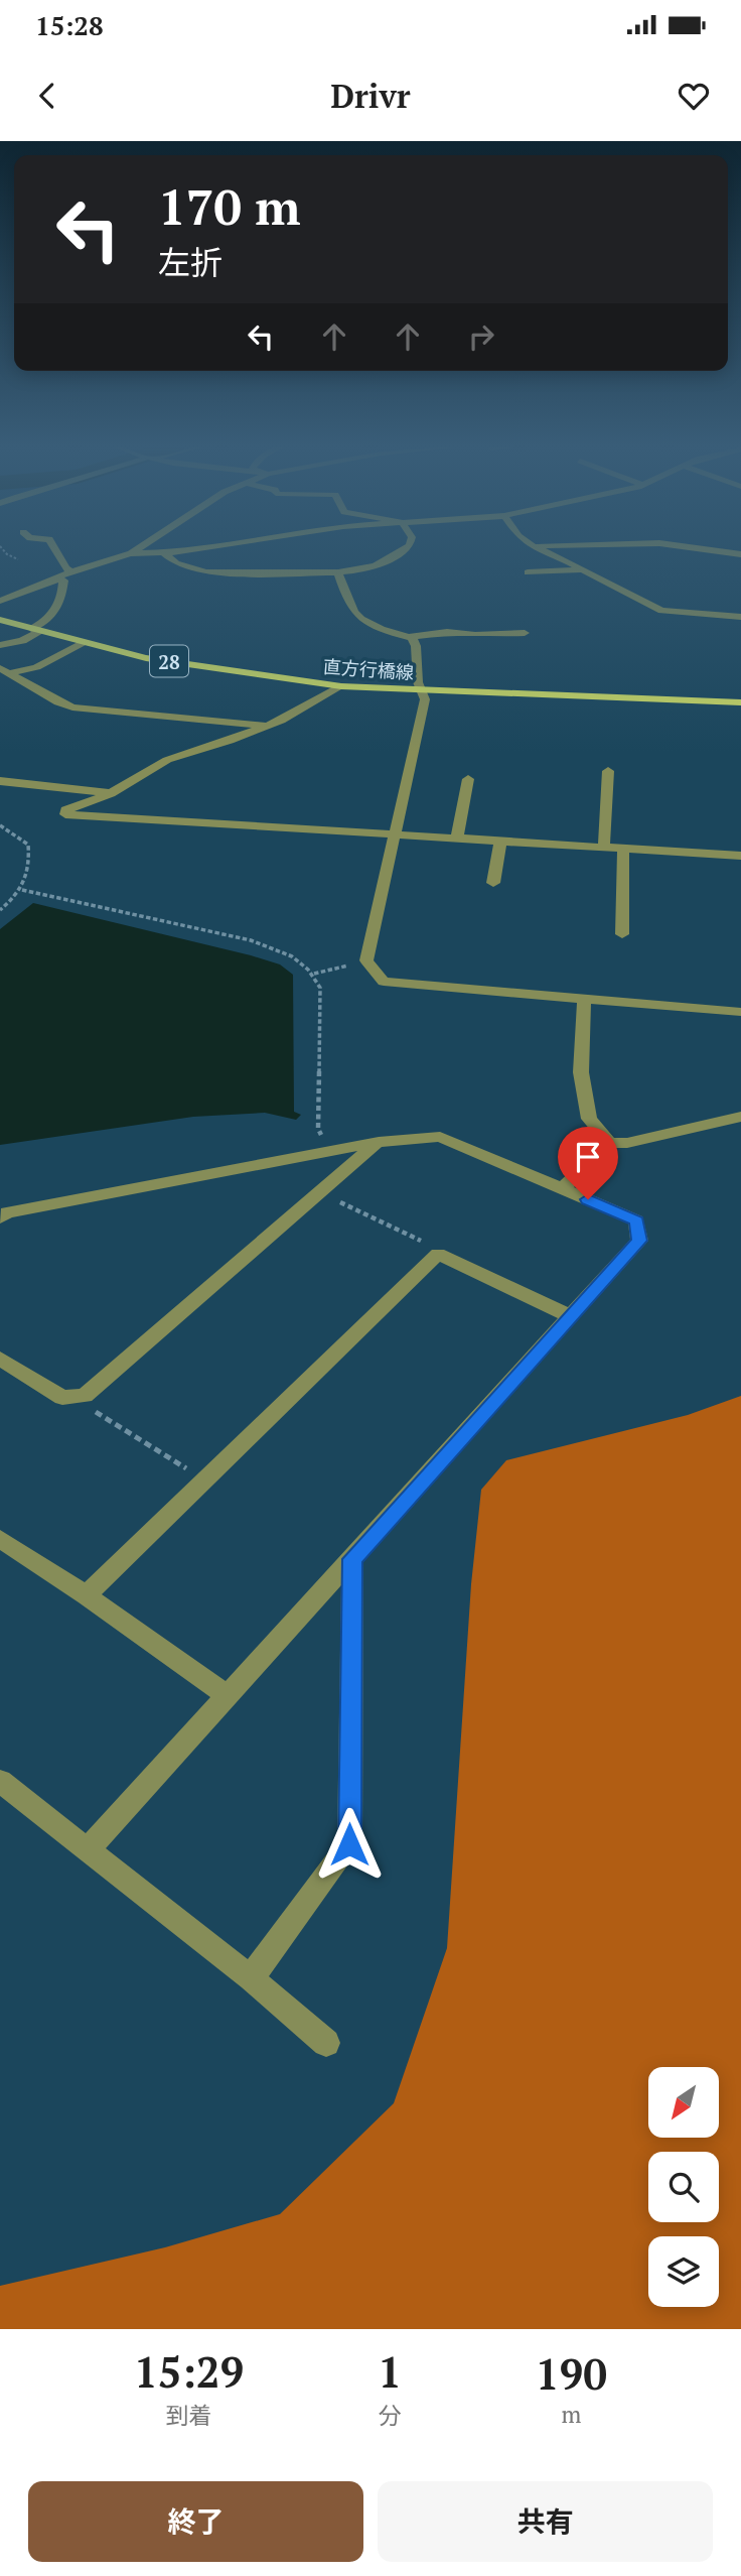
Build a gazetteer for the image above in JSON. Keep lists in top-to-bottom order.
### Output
{
  "streets": {
    "main road": ["28", "直方行橋線"]
  },
  "north": "bottom left",
  "page": {
    "status": "15:28",
    "header": "Drivr",
    "turn": ["170 m", "左折"],
    "eta": [
      "15:29",
      "到着",
      "1",
      "分",
      "190",
      "m"
    ],
    "buttons": ["終了", "共有"]
  }
}
